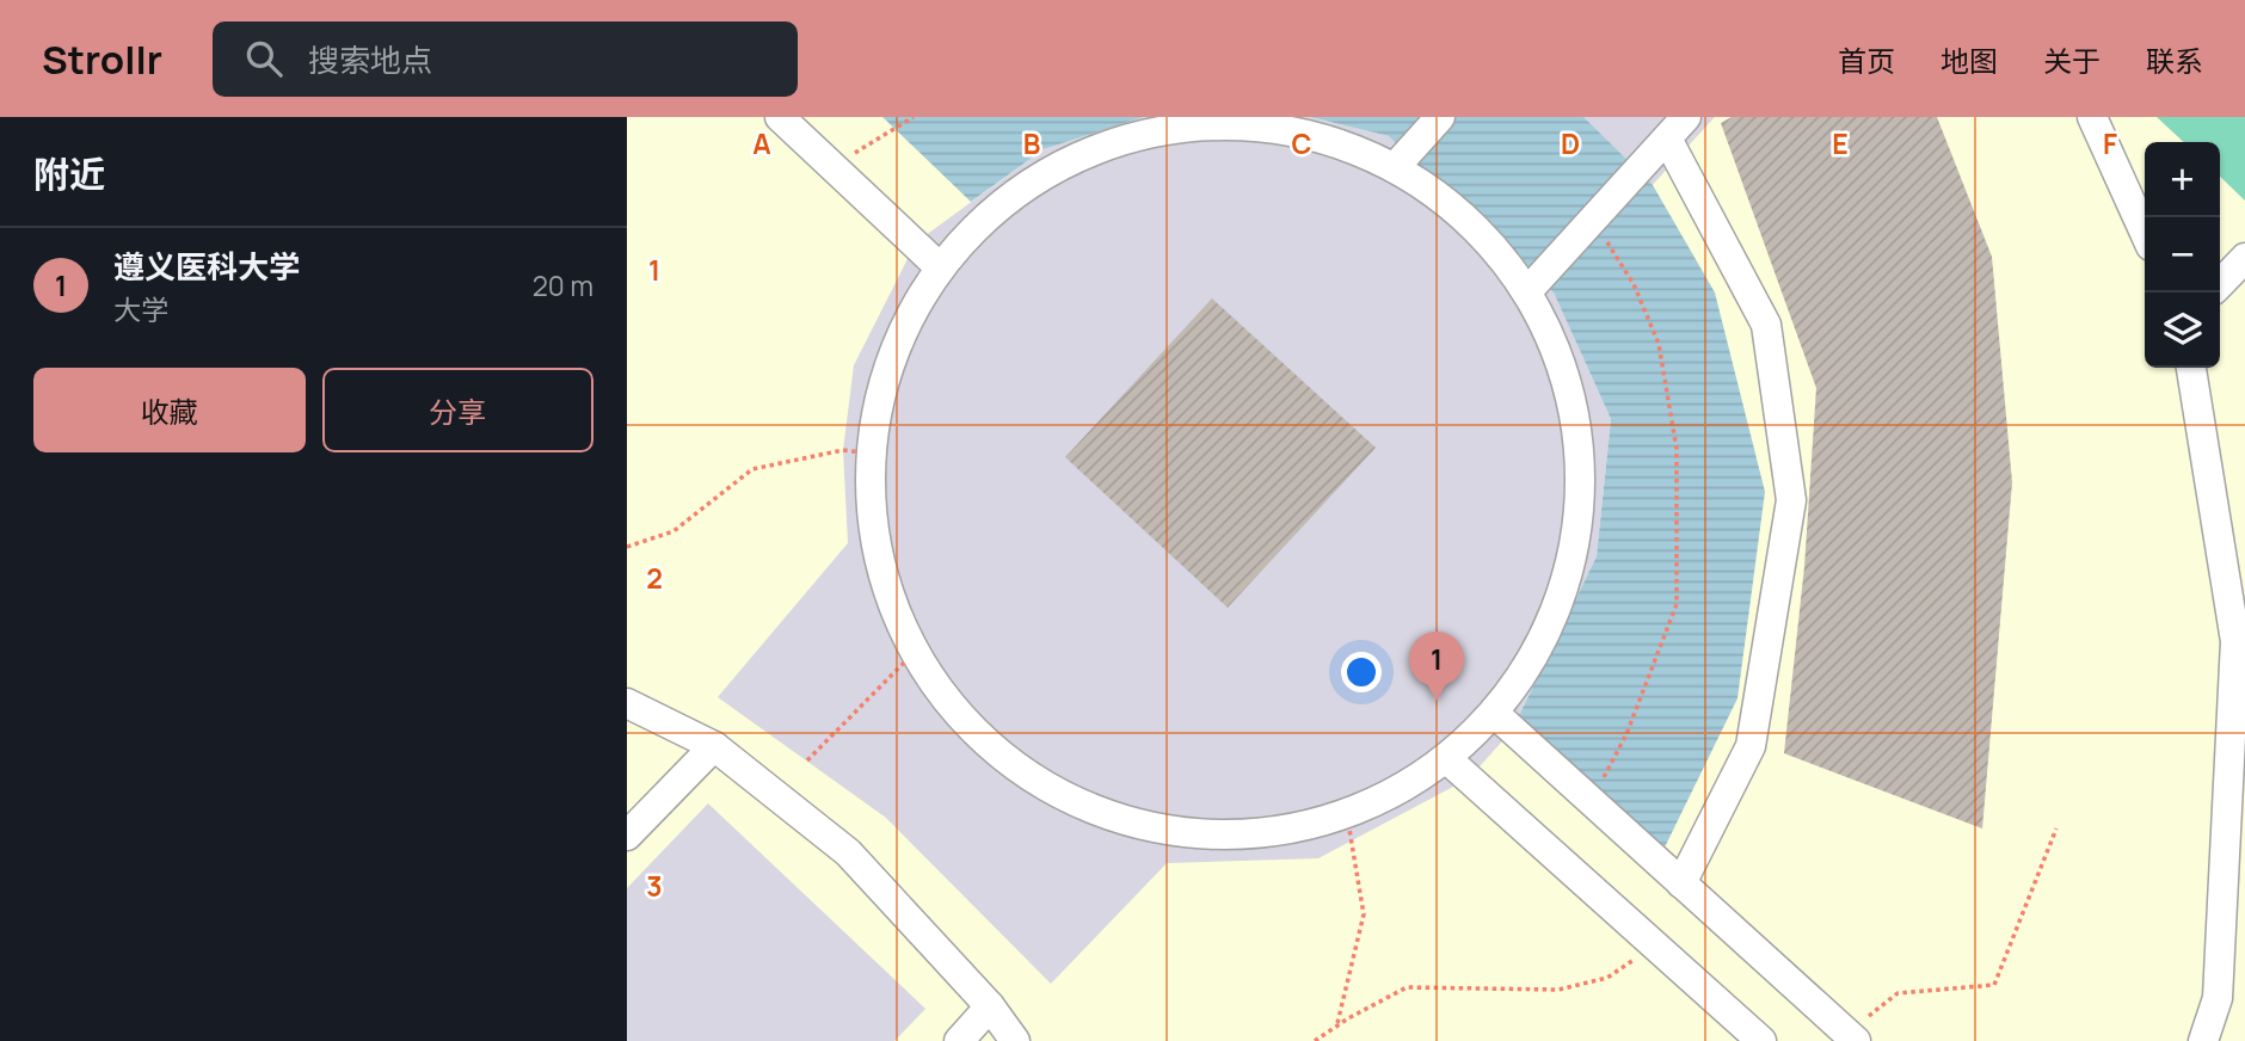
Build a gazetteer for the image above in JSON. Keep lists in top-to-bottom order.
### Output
{
  "page": {
    "header": "Strollr",
    "search": "搜索地点",
    "nav": [
      "首页",
      "地图",
      "关于",
      "联系"
    ],
    "heading": "附近",
    "map_buttons": ["+", "−"],
    "list": [
      {
        "mark": "1",
        "name": "遵义医科大学",
        "note": "大学",
        "value": "20 m"
      }
    ],
    "buttons": ["收藏", "分享"],
    "pins": "1"
  },
  "grid": {
    "columns": [
      "A",
      "B",
      "C",
      "D",
      "E",
      "F"
    ],
    "rows": ["1", "2", "3"]
  }
}
